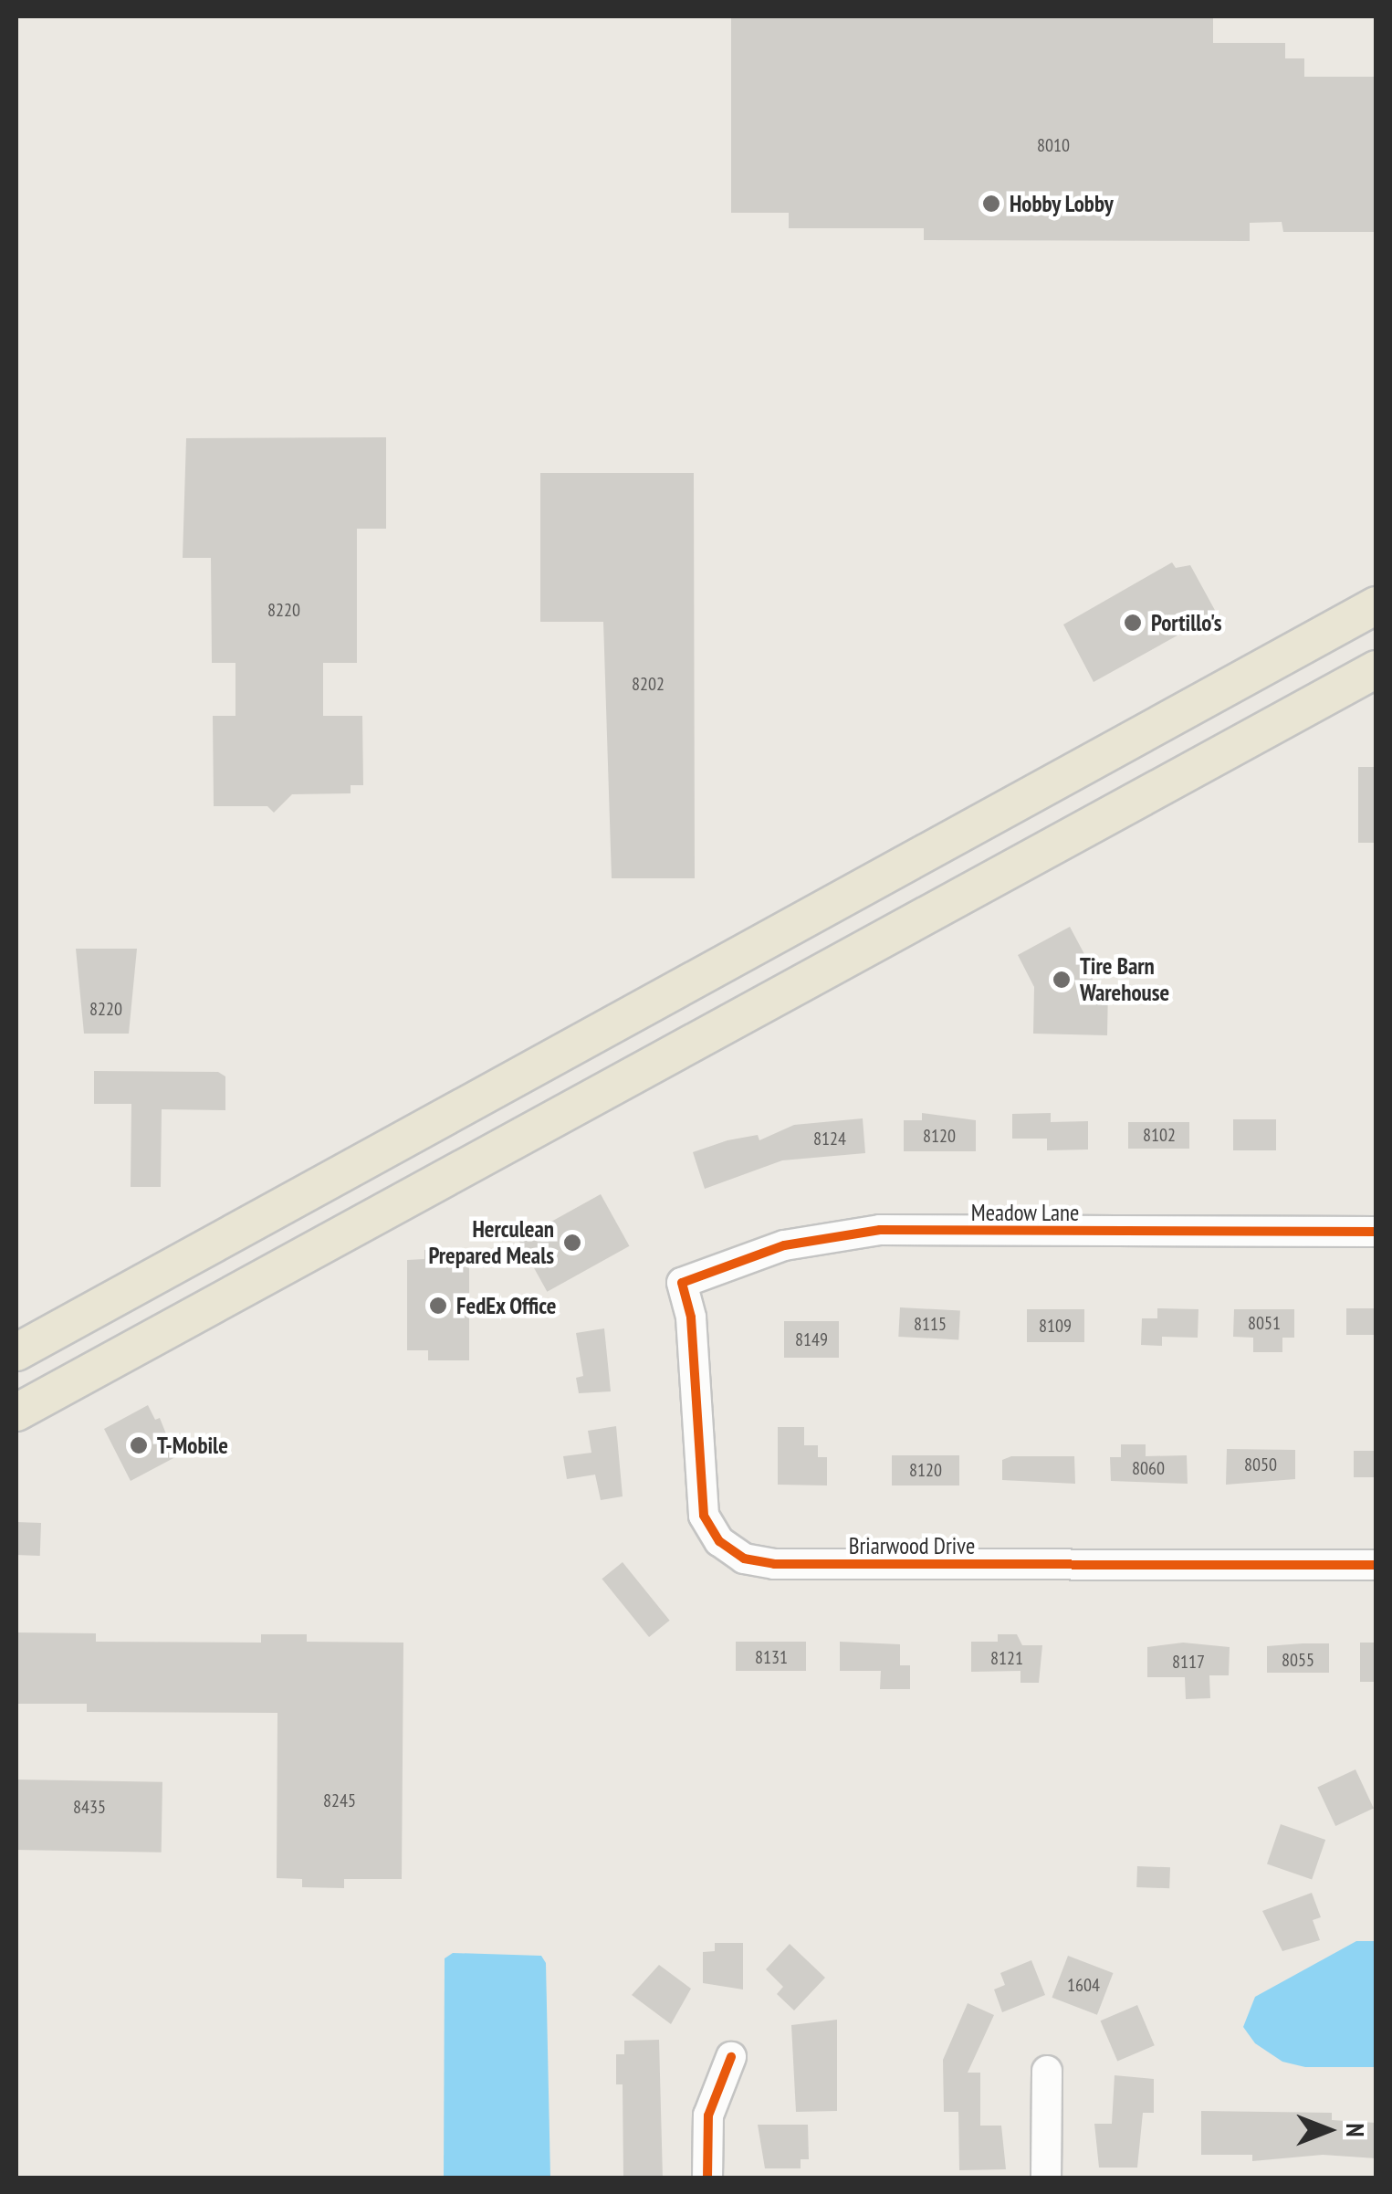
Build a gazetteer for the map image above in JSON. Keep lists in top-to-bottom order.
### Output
{
  "streets": {
    "street": ["Meadow Lane", "Briarwood Drive"]
  },
  "crossings": [
    ["Meadow Lane", "Briarwood Drive"]
  ],
  "places": [
    "Hobby Lobby",
    "Portillo's",
    "Tire Barn Warehouse",
    "Herculean Prepared Meals",
    "FedEx Office",
    "T-Mobile"
  ],
  "house_numbers": [
    "8010",
    "8220",
    "8202",
    "8220",
    "8102",
    "8120",
    "8124",
    "8051",
    "8115",
    "8109",
    "8149",
    "8050",
    "8060",
    "8120",
    "8131",
    "8121",
    "8055",
    "8117",
    "8245",
    "8435",
    "1604"
  ],
  "north": "right"
}
